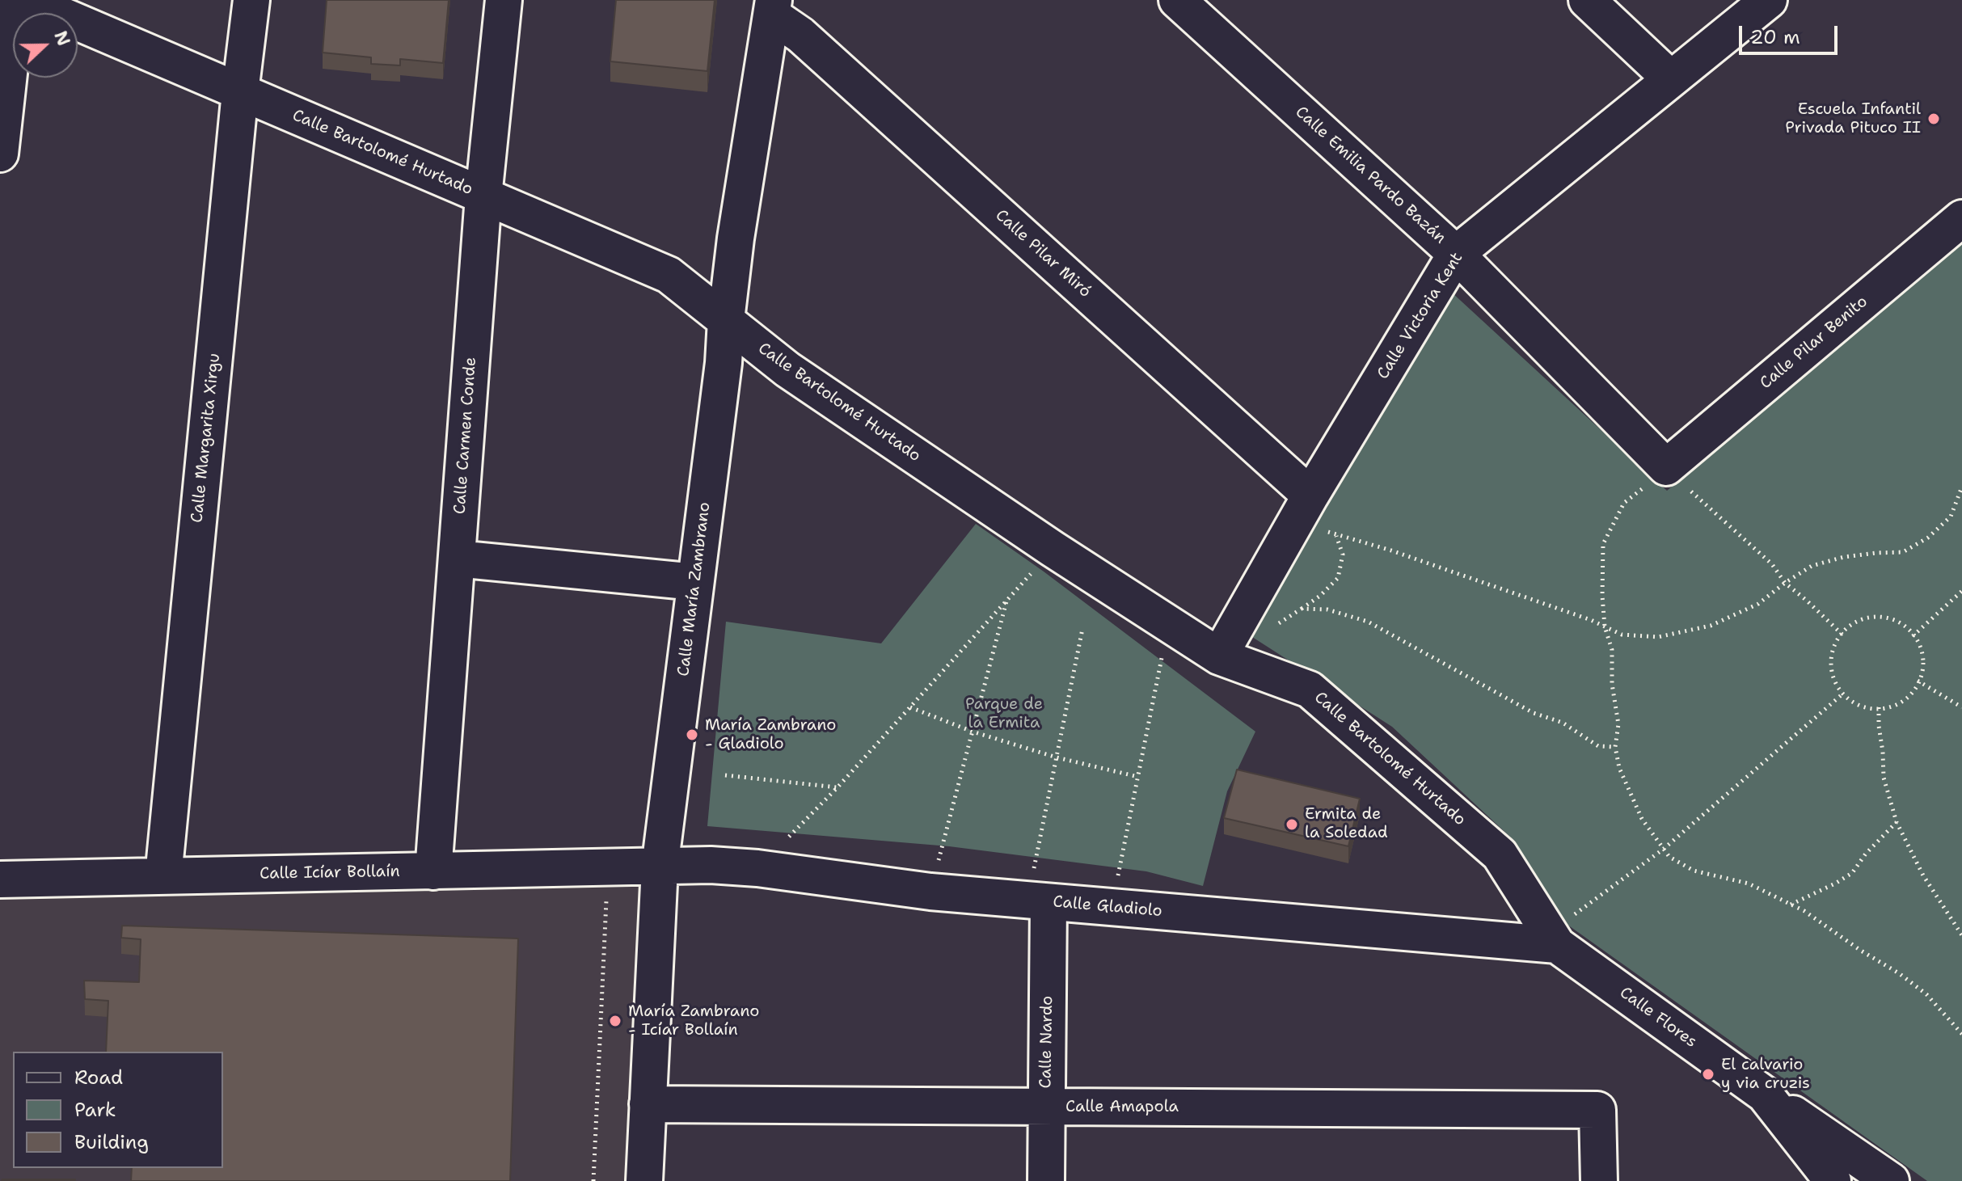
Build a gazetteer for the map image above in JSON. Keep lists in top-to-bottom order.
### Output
{
  "streets": {
    "street": [
      "Calle Bartolomé Hurtado",
      "Calle Emilia Pardo Bazán",
      "Calle Pilar Miró",
      "Calle Victoria Kent",
      "Calle Pilar Benito",
      "Calle Carmen Conde",
      "Calle Margarita Xirgu",
      "Calle María Zambrano",
      "Calle Icíar Bollaín",
      "Calle Gladiolo",
      "Calle Flores",
      "Calle Nardo",
      "Calle Amapola"
    ]
  },
  "crossings": [
    ["Calle Bartolomé Hurtado", "Calle Victoria Kent"],
    ["Calle Bartolomé Hurtado", "Calle Carmen Conde"],
    ["Calle Bartolomé Hurtado", "Calle Margarita Xirgu"],
    ["Calle Bartolomé Hurtado", "Calle María Zambrano"],
    ["Calle Bartolomé Hurtado", "Calle Gladiolo"],
    ["Calle Bartolomé Hurtado", "Calle Flores"],
    ["Calle Emilia Pardo Bazán", "Calle Victoria Kent"],
    ["Calle Emilia Pardo Bazán", "Calle Pilar Benito"],
    ["Calle Pilar Miró", "Calle Victoria Kent"],
    ["Calle Pilar Miró", "Calle María Zambrano"],
    ["Calle Carmen Conde", "Calle Icíar Bollaín"],
    ["Calle Margarita Xirgu", "Calle Icíar Bollaín"],
    ["Calle María Zambrano", "Calle Icíar Bollaín"],
    ["Calle María Zambrano", "Calle Gladiolo"],
    ["Calle María Zambrano", "Calle Amapola"],
    ["Calle Icíar Bollaín", "Calle Gladiolo"],
    ["Calle Gladiolo", "Calle Flores"],
    ["Calle Gladiolo", "Calle Nardo"],
    ["Calle Nardo", "Calle Amapola"]
  ],
  "parks": ["Parque de la Ermita"],
  "places": [
    "Escuela Infantil Privada Pituco II",
    "María Zambrano - Gladiolo",
    "Ermita de la Soledad",
    "María Zambrano - Icíar Bollaín",
    "El calvario y via cruzis"
  ],
  "legend": ["Road", "Park", "Building"],
  "scale_bar": "20 m",
  "north": "right"
}
